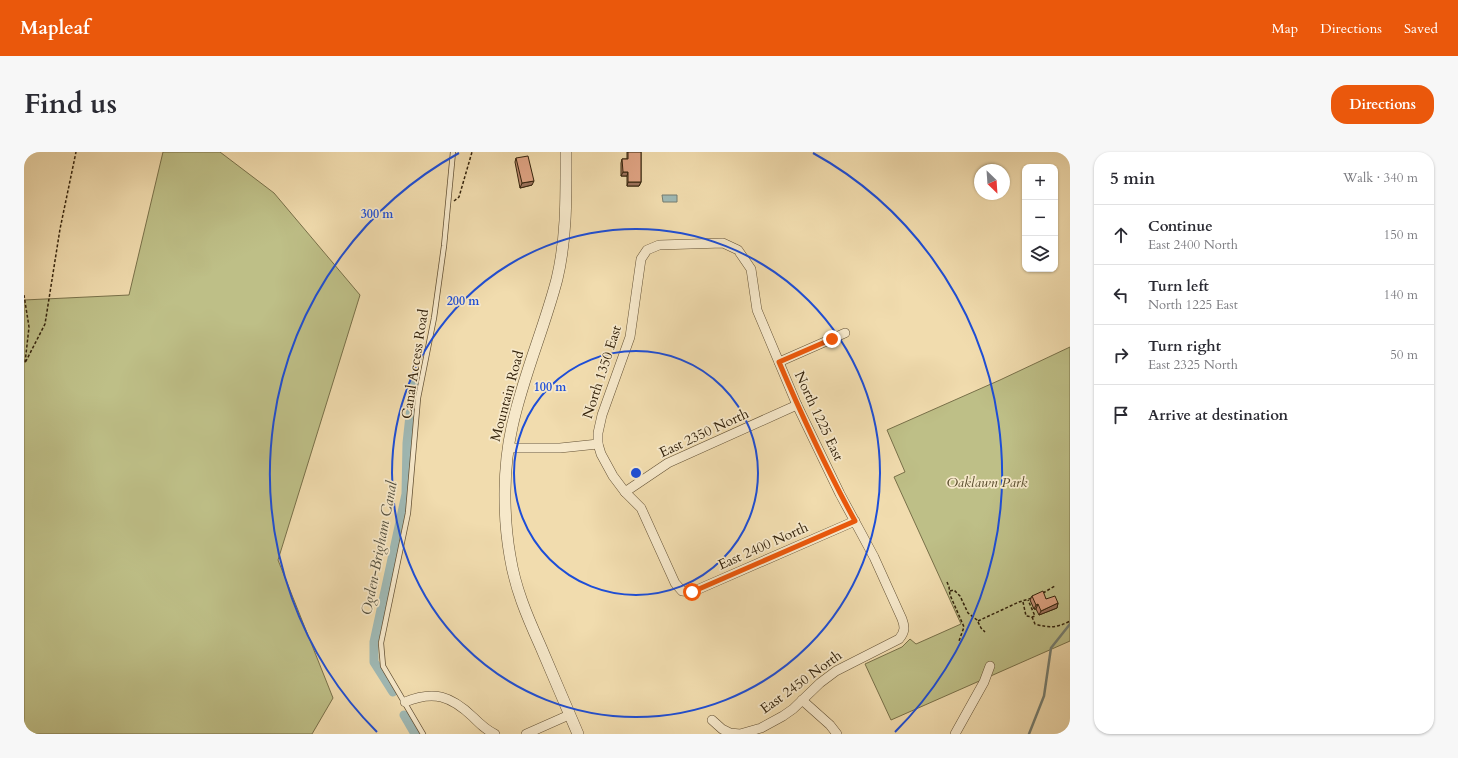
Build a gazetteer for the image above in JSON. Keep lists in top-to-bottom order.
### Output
{
  "streets": {
    "street": [
      "North 1350 East",
      "Mountain Road",
      "North 1225 East",
      "East 2350 North",
      "East 2400 North",
      "East 2450 North"
    ],
    "lane": ["Canal Access Road"]
  },
  "crossings": [
    ["North 1350 East", "North 1225 East"],
    ["North 1350 East", "East 2350 North"],
    ["North 1350 East", "East 2400 North"],
    ["North 1225 East", "East 2350 North"],
    ["North 1225 East", "East 2400 North"],
    ["North 1225 East", "East 2450 North"]
  ],
  "water": ["Ogden-Brigham Canal"],
  "parks": ["Oaklawn Park"],
  "north": "bottom right",
  "page": {
    "header": "Mapleaf",
    "nav": ["Map", "Directions", "Saved"],
    "title": "Find us",
    "buttons": "Directions",
    "heading": ["5 min", "Walk · 340 m"],
    "map_buttons": ["+", "−"],
    "list": [
      ["Continue", "East 2400 North", "150 m"],
      ["Turn left", "North 1225 East", "140 m"],
      ["Turn right", "East 2325 North", "50 m"],
      "Arrive at destination"
    ]
  },
  "rings": ["300 m", "200 m", "100 m"]
}
